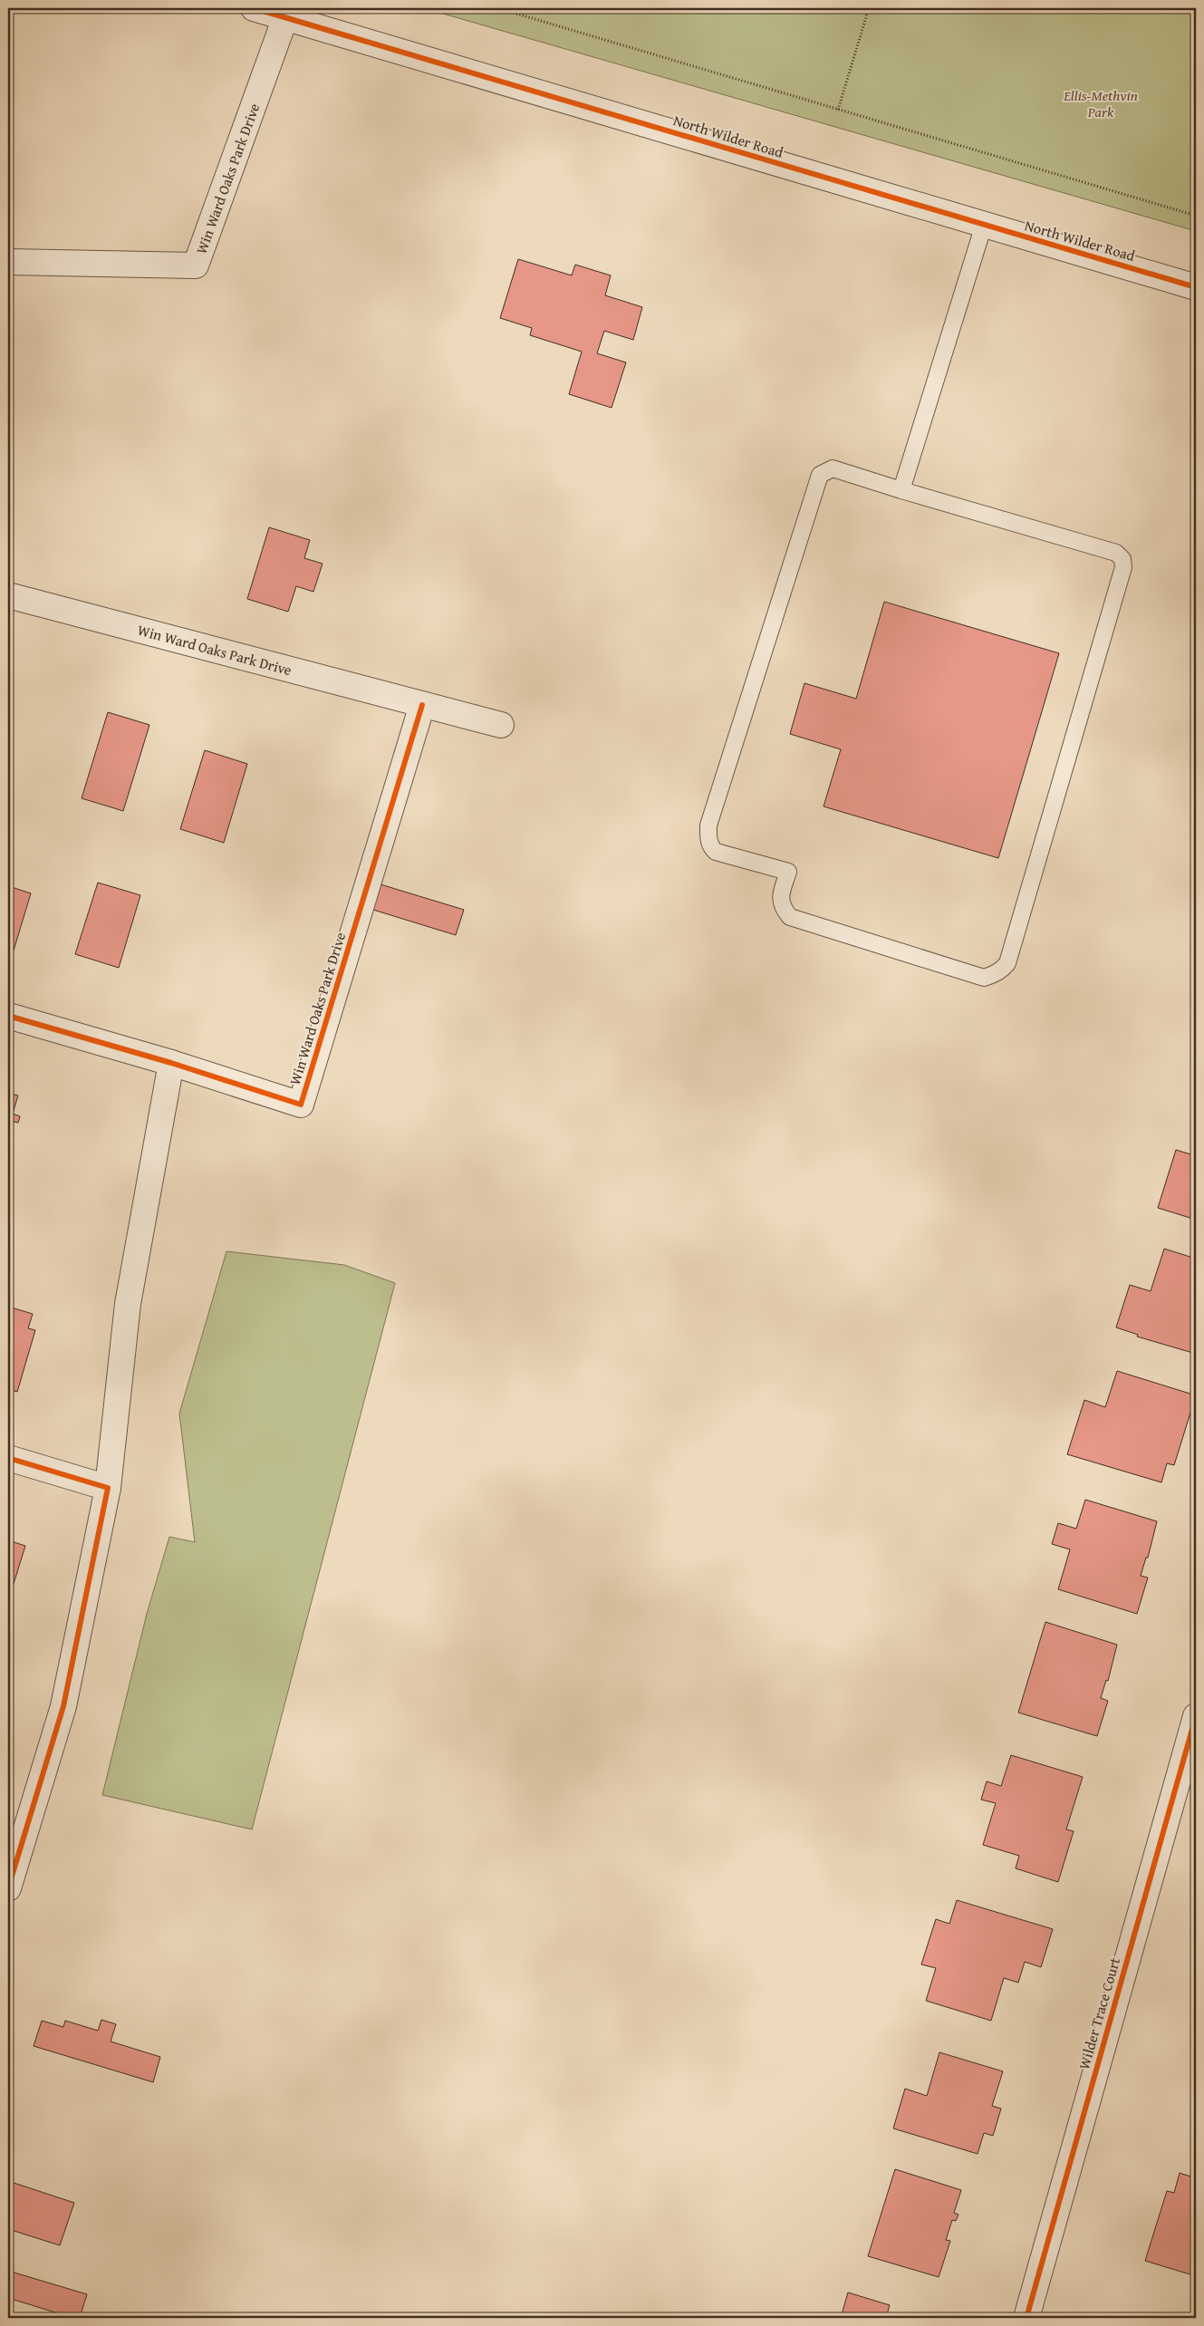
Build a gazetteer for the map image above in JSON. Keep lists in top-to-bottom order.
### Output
{
  "streets": {
    "street": ["North Wilder Road", "Win Ward Oaks Park Drive", "Wilder Trace Court"]
  },
  "crossings": [
    ["North Wilder Road", "Win Ward Oaks Park Drive"]
  ],
  "parks": ["Ellis-Methvin Park"]
}
